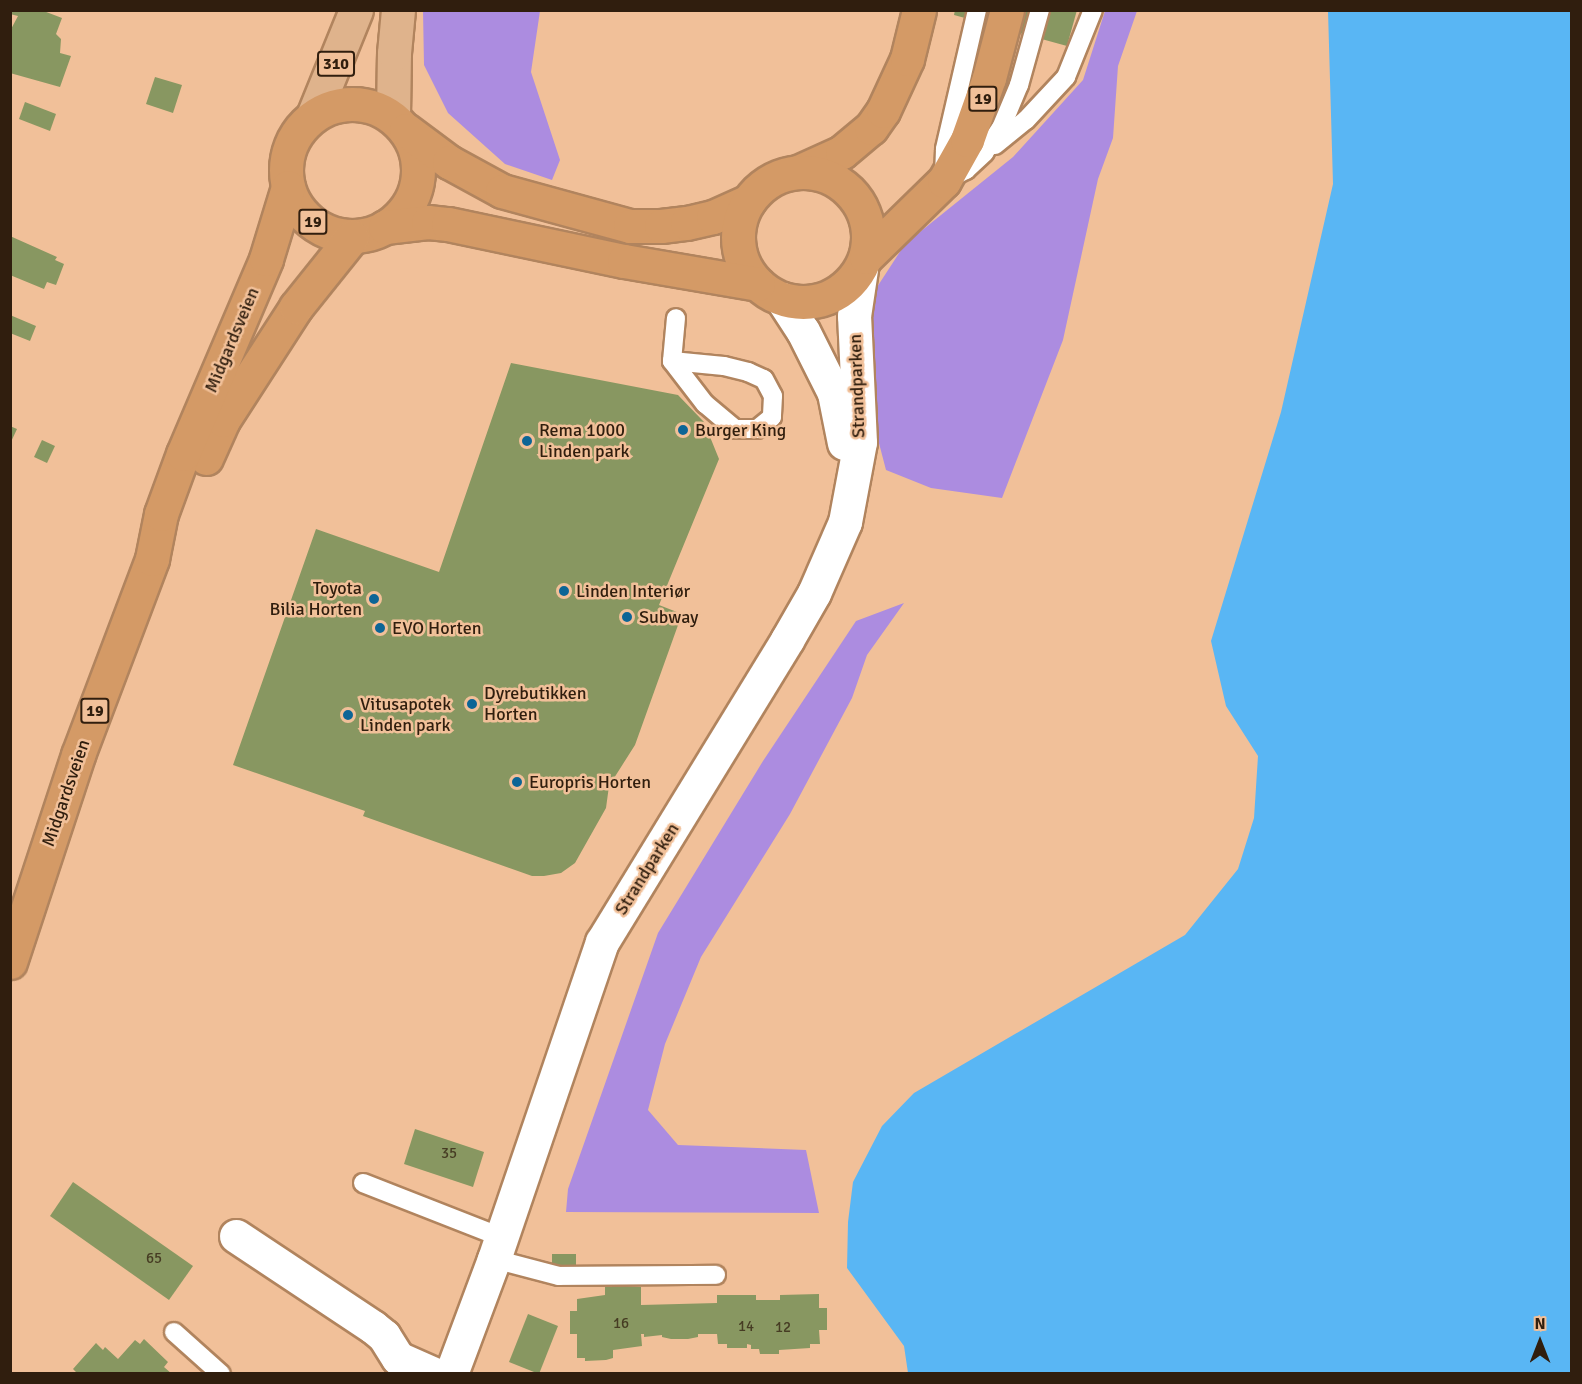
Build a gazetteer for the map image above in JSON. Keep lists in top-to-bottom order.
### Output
{
  "streets": {
    "highway": ["19", "Midgardsveien"],
    "main road": ["310"],
    "street": ["Strandparken"]
  },
  "crossings": [
    ["310", "19"],
    ["310", "Midgardsveien"],
    ["19", "Midgardsveien"],
    ["19", "Strandparken"]
  ],
  "places": [
    "Burger King",
    "Rema 1000 Linden park",
    "Linden Interiør",
    "Toyota Bilia Horten",
    "Subway",
    "EVO Horten",
    "Dyrebutikken Horten",
    "Vitusapotek Linden park",
    "Europris Horten"
  ],
  "house_numbers": [
    "35",
    "65",
    "16",
    "14",
    "12"
  ],
  "north": "top"
}
